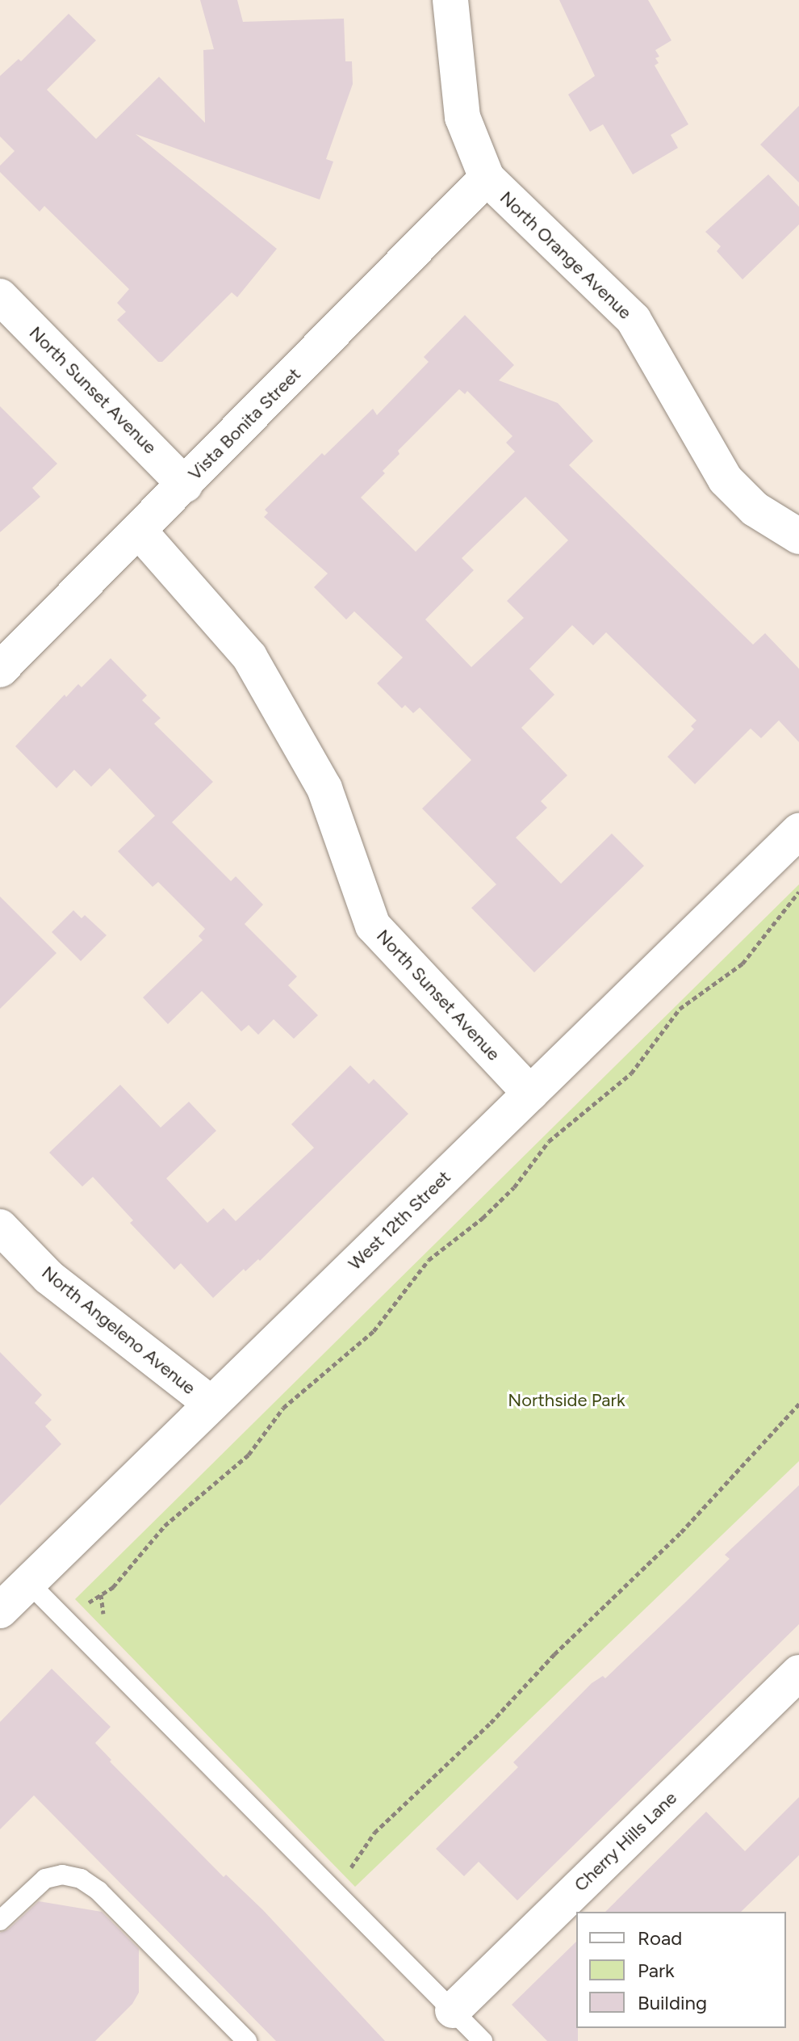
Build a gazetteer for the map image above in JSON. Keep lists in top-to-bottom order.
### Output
{
  "streets": {
    "street": [
      "North Orange Avenue",
      "North Sunset Avenue",
      "Vista Bonita Street",
      "West 12th Street",
      "North Angeleno Avenue",
      "Cherry Hills Lane"
    ]
  },
  "crossings": [
    ["North Orange Avenue", "Vista Bonita Street"],
    ["North Sunset Avenue", "Vista Bonita Street"],
    ["North Sunset Avenue", "West 12th Street"],
    ["West 12th Street", "North Angeleno Avenue"]
  ],
  "parks": ["Northside Park"],
  "legend": ["Road", "Park", "Building"]
}
